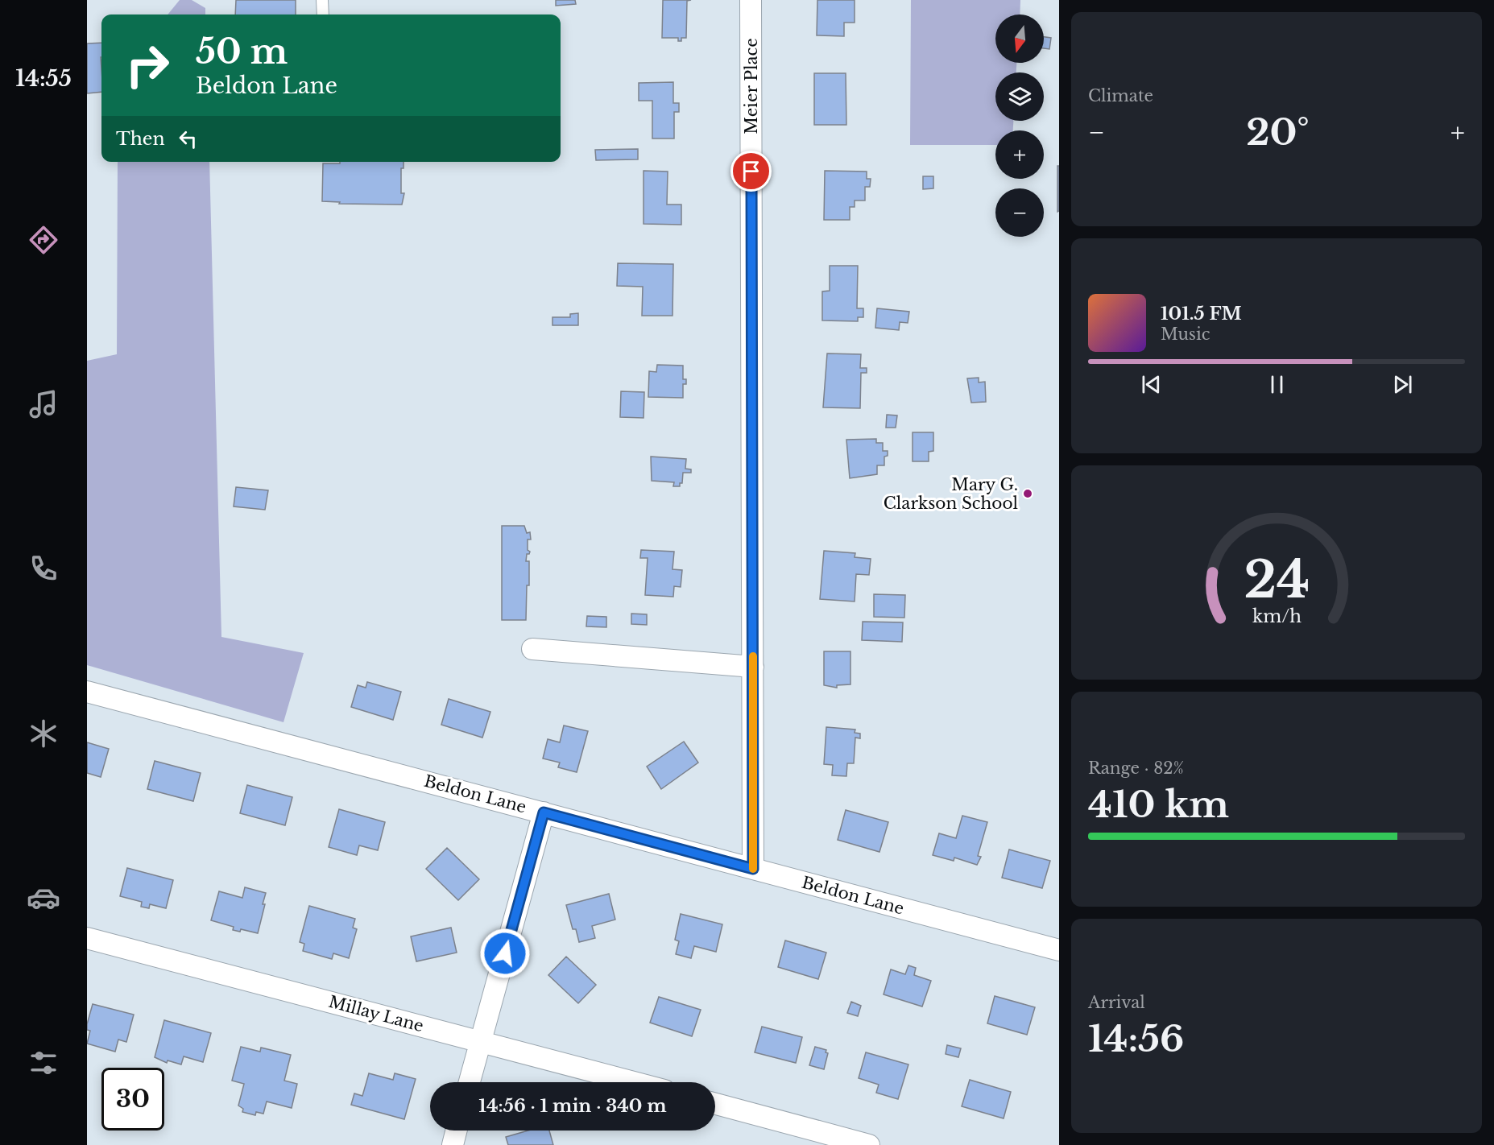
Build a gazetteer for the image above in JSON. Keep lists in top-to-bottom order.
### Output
{
  "streets": {
    "street": ["Meier Place", "Beldon Lane", "Millay Lane"]
  },
  "crossings": [
    ["Meier Place", "Beldon Lane"]
  ],
  "places": ["Mary G. Clarkson School"],
  "north": "bottom",
  "page": {
    "tabs": "14:55",
    "tile": [
      "Climate",
      ["Range · 82%", "410 km"],
      ["Arrival", "14:56"]
    ],
    "map_buttons": ["+", "−"],
    "turn": ["50 m", "Beldon Lane"],
    "heat": ["−", "20°", "+"],
    "then": "Then",
    "song": ["101.5 FM", "Music"],
    "limit": "30",
    "trip": "14:56 · 1 min · 340 m",
    "gauge": ["24", "km/h"]
  }
}
